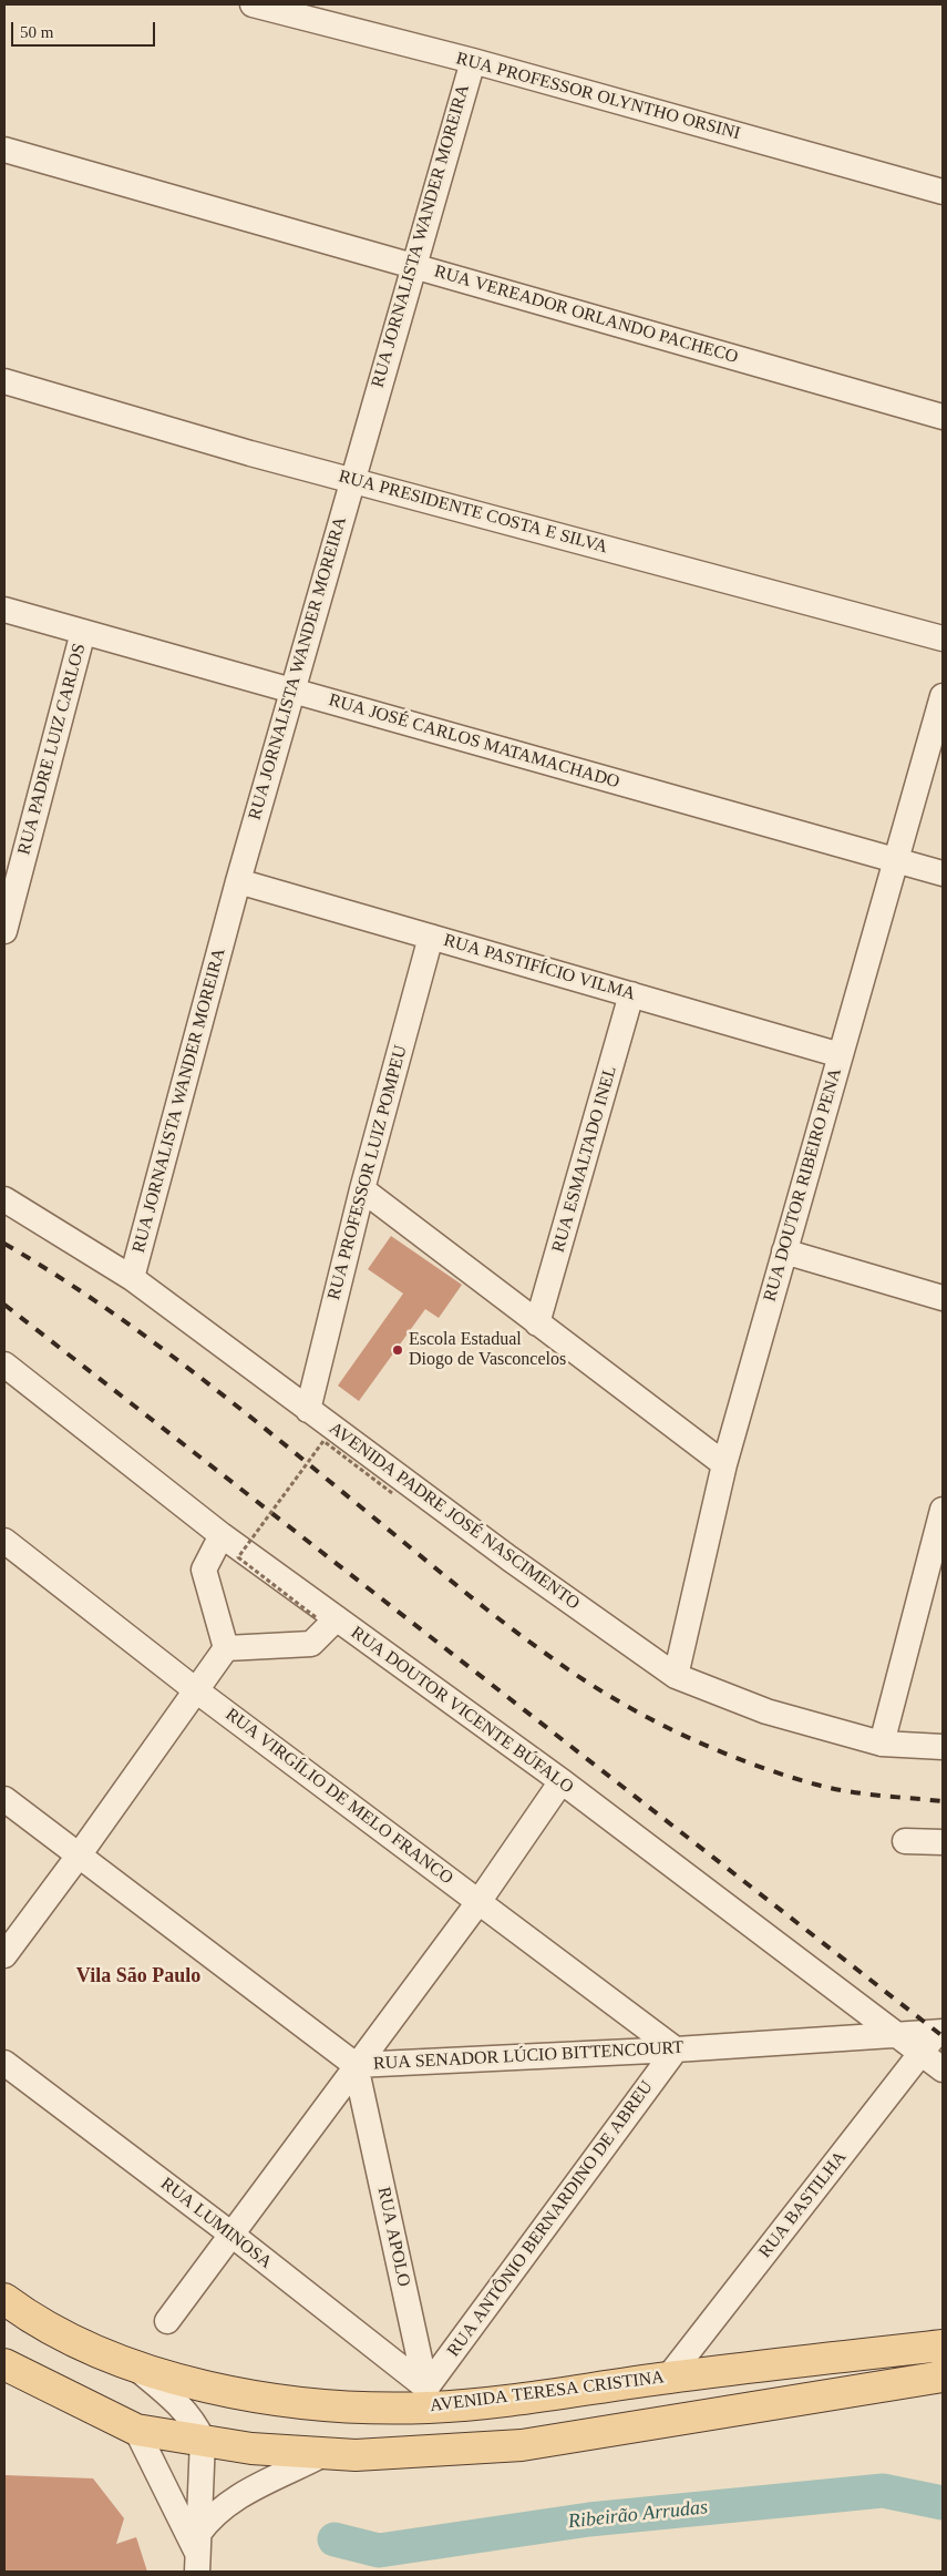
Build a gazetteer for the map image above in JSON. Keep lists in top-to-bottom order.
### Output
{
  "streets": {
    "main road": ["AVENIDA TERESA CRISTINA"],
    "street": [
      "RUA PROFESSOR OLYNTHO ORSINI",
      "RUA JORNALISTA WANDER MOREIRA",
      "RUA VEREADOR ORLANDO PACHECO",
      "RUA PRESIDENTE COSTA E SILVA",
      "RUA JOSÉ CARLOS MATAMACHADO",
      "RUA PADRE LUIZ CARLOS",
      "RUA PASTIFÍCIO VILMA",
      "RUA ESMALTADO INEL",
      "RUA PROFESSOR LUIZ POMPEU",
      "RUA DOUTOR RIBEIRO PENA",
      "AVENIDA PADRE JOSÉ NASCIMENTO",
      "RUA DOUTOR VICENTE BÚFALO",
      "RUA VIRGÍLIO DE MELO FRANCO",
      "RUA SENADOR LÚCIO BITTENCOURT",
      "RUA BASTILHA",
      "RUA ANTÔNIO BERNARDINO DE ABREU",
      "RUA LUMINOSA",
      "RUA APOLO"
    ]
  },
  "crossings": [
    ["RUA PROFESSOR OLYNTHO ORSINI", "RUA JORNALISTA WANDER MOREIRA"],
    ["RUA JORNALISTA WANDER MOREIRA", "RUA VEREADOR ORLANDO PACHECO"],
    ["RUA JORNALISTA WANDER MOREIRA", "RUA PRESIDENTE COSTA E SILVA"],
    ["RUA JORNALISTA WANDER MOREIRA", "RUA JOSÉ CARLOS MATAMACHADO"],
    ["RUA JORNALISTA WANDER MOREIRA", "RUA PASTIFÍCIO VILMA"],
    ["RUA JORNALISTA WANDER MOREIRA", "AVENIDA PADRE JOSÉ NASCIMENTO"],
    ["RUA JOSÉ CARLOS MATAMACHADO", "RUA PADRE LUIZ CARLOS"],
    ["RUA JOSÉ CARLOS MATAMACHADO", "RUA DOUTOR RIBEIRO PENA"],
    ["RUA PASTIFÍCIO VILMA", "RUA ESMALTADO INEL"],
    ["RUA PASTIFÍCIO VILMA", "RUA PROFESSOR LUIZ POMPEU"],
    ["RUA PASTIFÍCIO VILMA", "RUA DOUTOR RIBEIRO PENA"],
    ["RUA PROFESSOR LUIZ POMPEU", "AVENIDA PADRE JOSÉ NASCIMENTO"],
    ["RUA DOUTOR RIBEIRO PENA", "AVENIDA PADRE JOSÉ NASCIMENTO"],
    ["RUA DOUTOR VICENTE BÚFALO", "RUA SENADOR LÚCIO BITTENCOURT"],
    ["RUA DOUTOR VICENTE BÚFALO", "RUA BASTILHA"],
    ["RUA VIRGÍLIO DE MELO FRANCO", "RUA SENADOR LÚCIO BITTENCOURT"],
    ["RUA VIRGÍLIO DE MELO FRANCO", "RUA ANTÔNIO BERNARDINO DE ABREU"],
    ["RUA SENADOR LÚCIO BITTENCOURT", "RUA BASTILHA"],
    ["RUA SENADOR LÚCIO BITTENCOURT", "RUA ANTÔNIO BERNARDINO DE ABREU"],
    ["RUA SENADOR LÚCIO BITTENCOURT", "RUA APOLO"],
    ["RUA BASTILHA", "AVENIDA TERESA CRISTINA"],
    ["RUA ANTÔNIO BERNARDINO DE ABREU", "RUA LUMINOSA"],
    ["RUA ANTÔNIO BERNARDINO DE ABREU", "RUA APOLO"],
    ["RUA ANTÔNIO BERNARDINO DE ABREU", "AVENIDA TERESA CRISTINA"],
    ["RUA LUMINOSA", "RUA APOLO"],
    ["RUA LUMINOSA", "AVENIDA TERESA CRISTINA"],
    ["RUA APOLO", "AVENIDA TERESA CRISTINA"]
  ],
  "districts": ["Vila São Paulo"],
  "water": ["Ribeirão Arrudas"],
  "places": ["Escola Estadual Diogo de Vasconcelos"],
  "scale_bar": "50 m"
}
